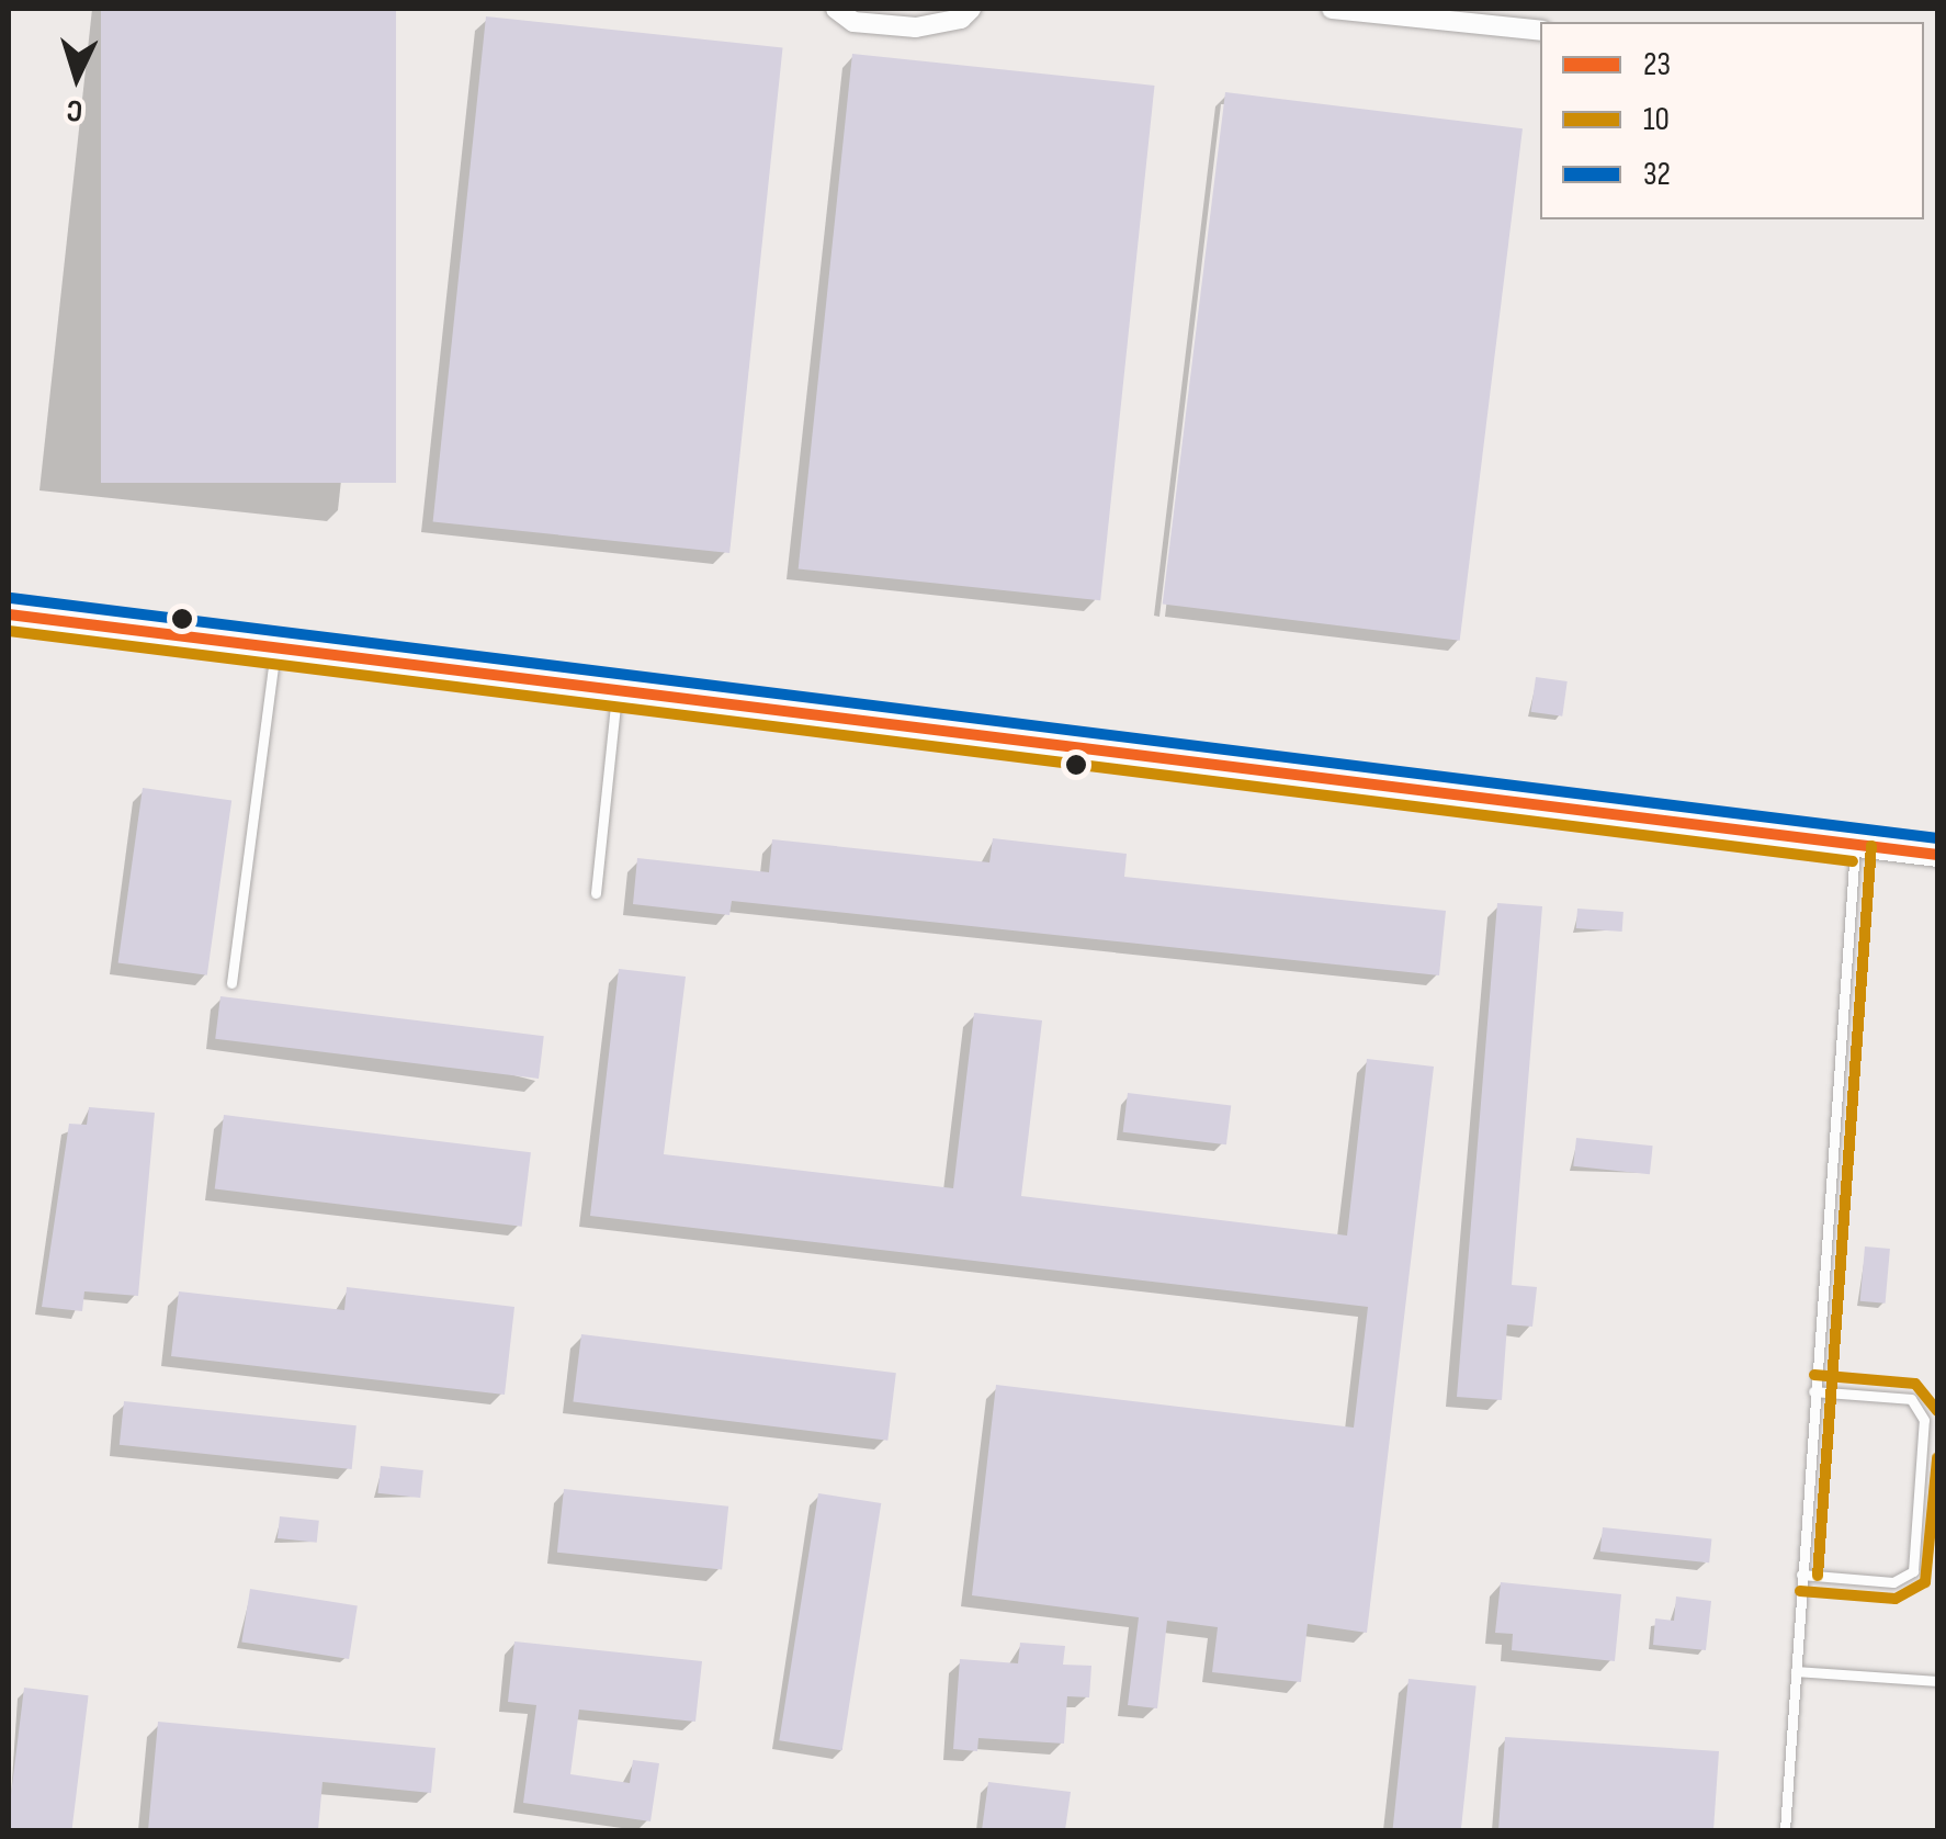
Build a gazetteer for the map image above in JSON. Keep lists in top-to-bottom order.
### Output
{
  "lines": ["transit line 32", "transit line 23", "transit line 10"],
  "legend": ["23", "10", "32"],
  "north": "bottom"
}
